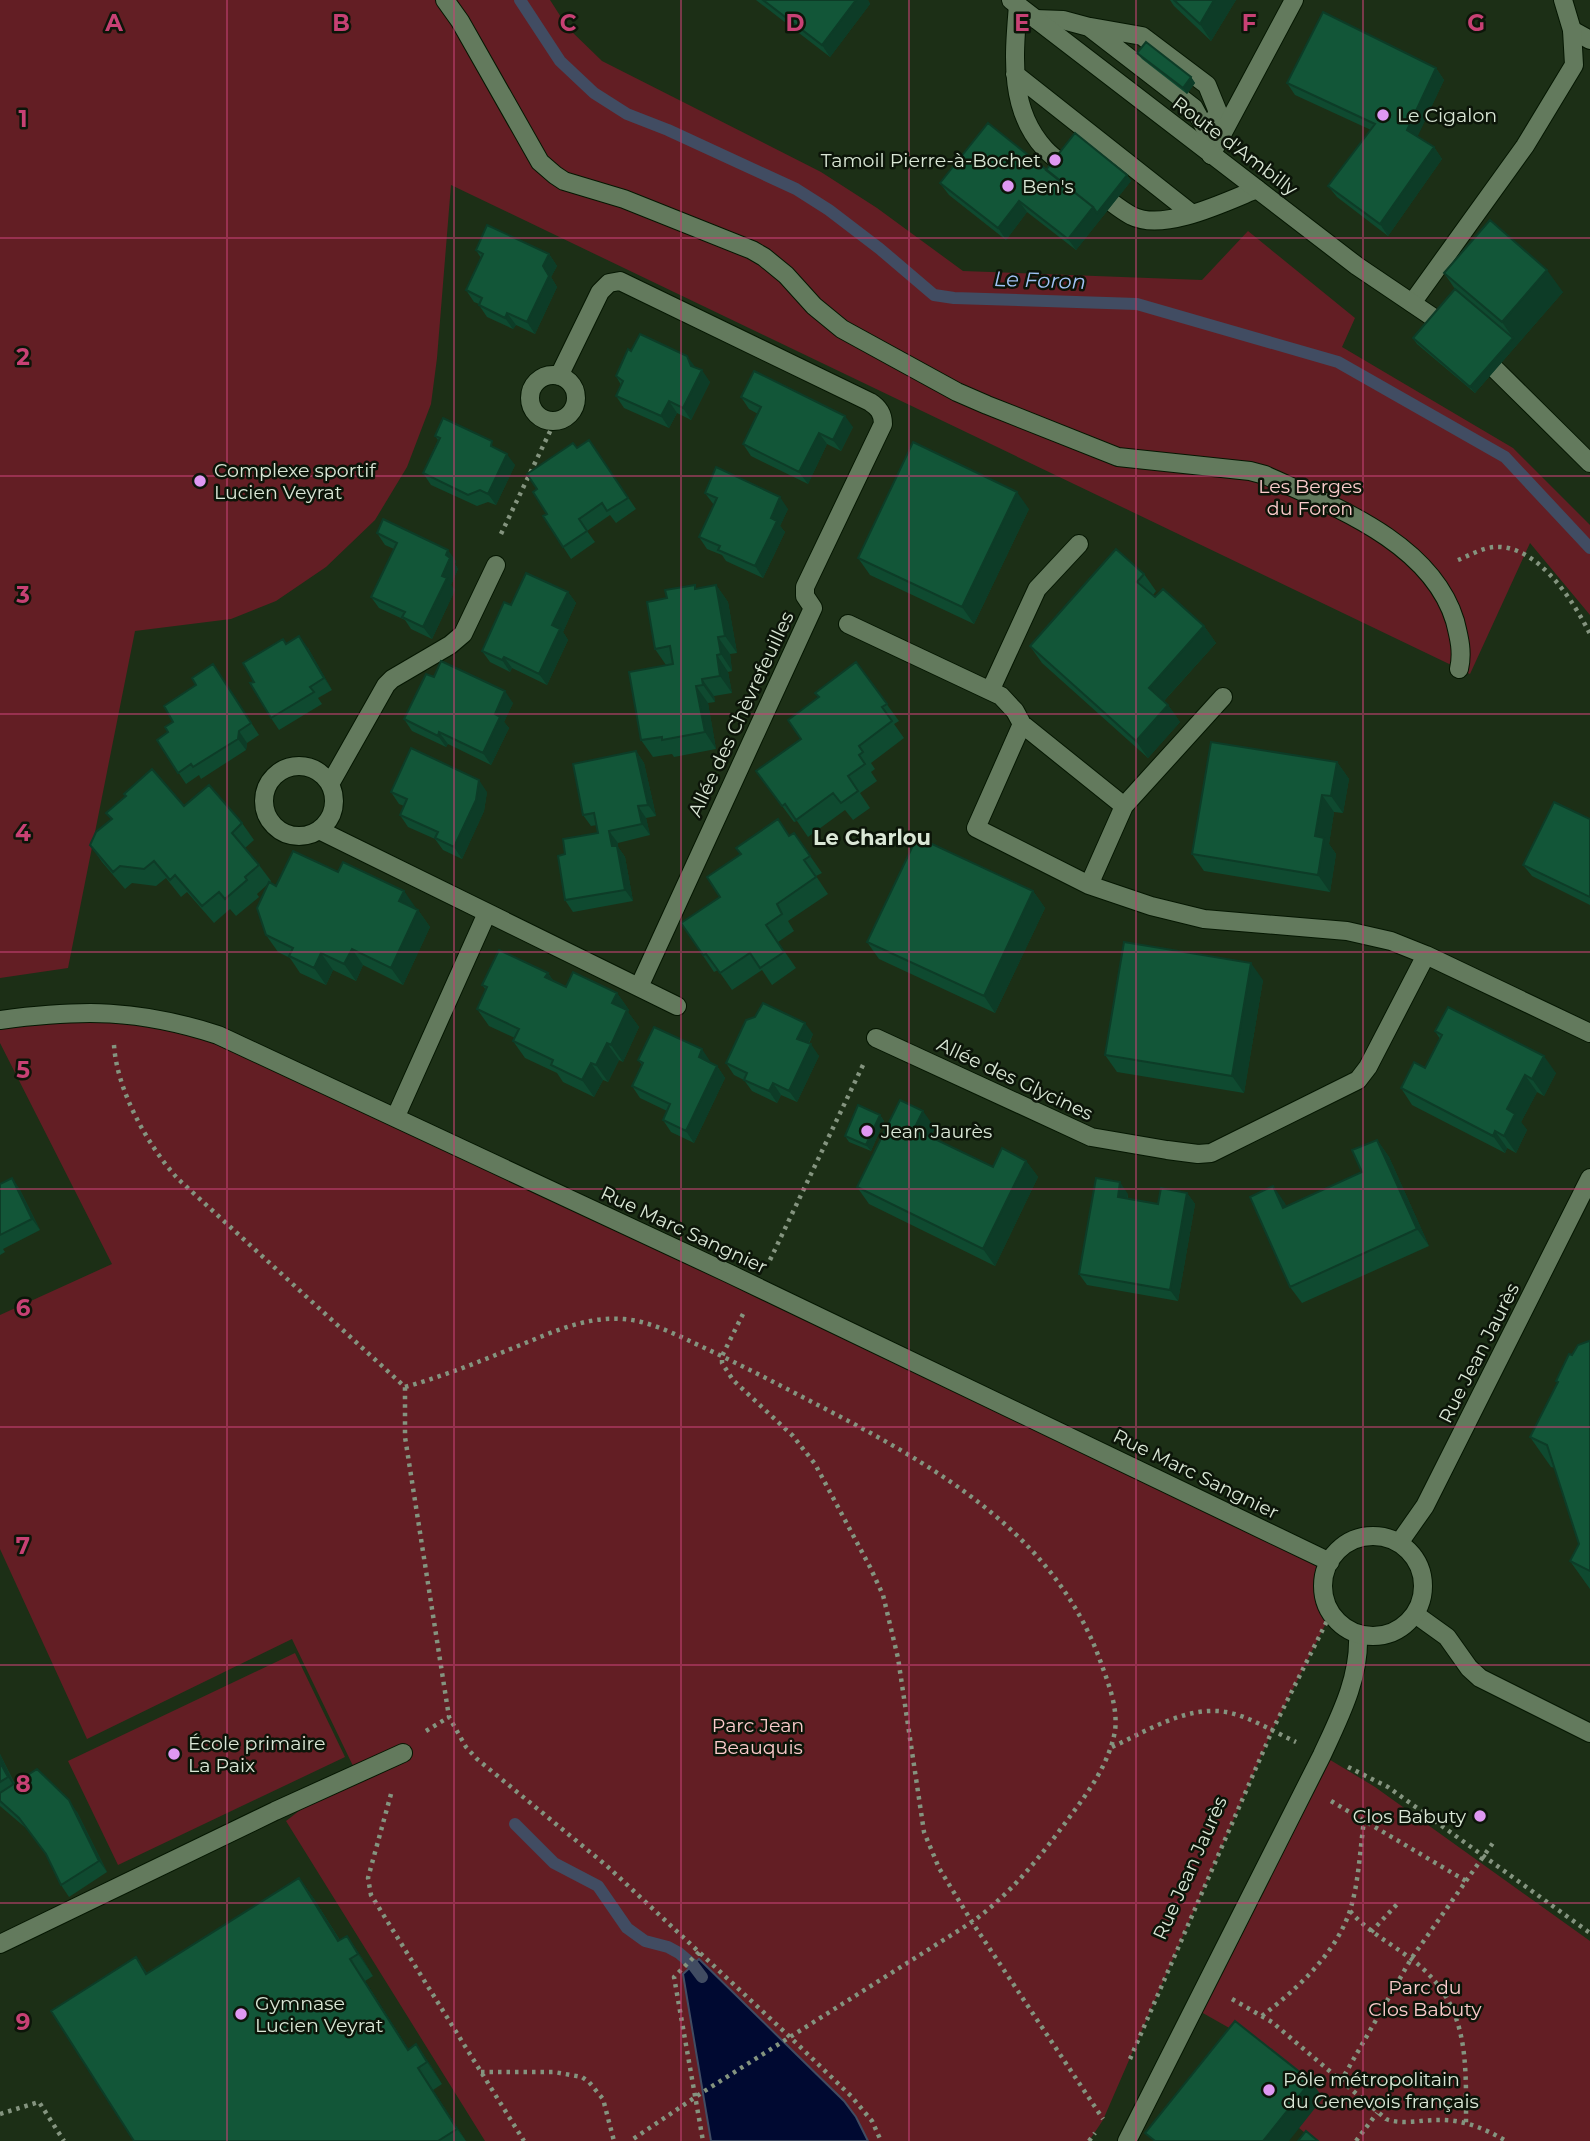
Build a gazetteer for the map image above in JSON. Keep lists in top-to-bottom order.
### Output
{
  "streets": {
    "street": [
      "Route d'Ambilly",
      "Allée des Chèvrefeuilles",
      "Allée des Glycines",
      "Rue Marc Sangnier",
      "Rue Jean Jaurès"
    ]
  },
  "crossings": [
    ["Rue Marc Sangnier", "Rue Jean Jaurès"]
  ],
  "districts": ["Le Charlou"],
  "water": ["Le Foron"],
  "parks": ["Les Berges du Foron", "Parc Jean Beauquis", "Parc du Clos Babuty"],
  "places": [
    "Le Cigalon",
    "Tamoil Pierre-à-Bochet",
    "Ben's",
    "Complexe sportif Lucien Veyrat",
    "Jean Jaurès",
    "École primaire La Paix",
    "Clos Babuty",
    "Gymnase Lucien Veyrat",
    "Pôle métropolitain du Genevois français"
  ],
  "grid": {
    "columns": [
      "A",
      "B",
      "C",
      "D",
      "E",
      "F",
      "G"
    ],
    "rows": [
      "1",
      "2",
      "3",
      "4",
      "5",
      "6",
      "7",
      "8",
      "9"
    ]
  }
}
